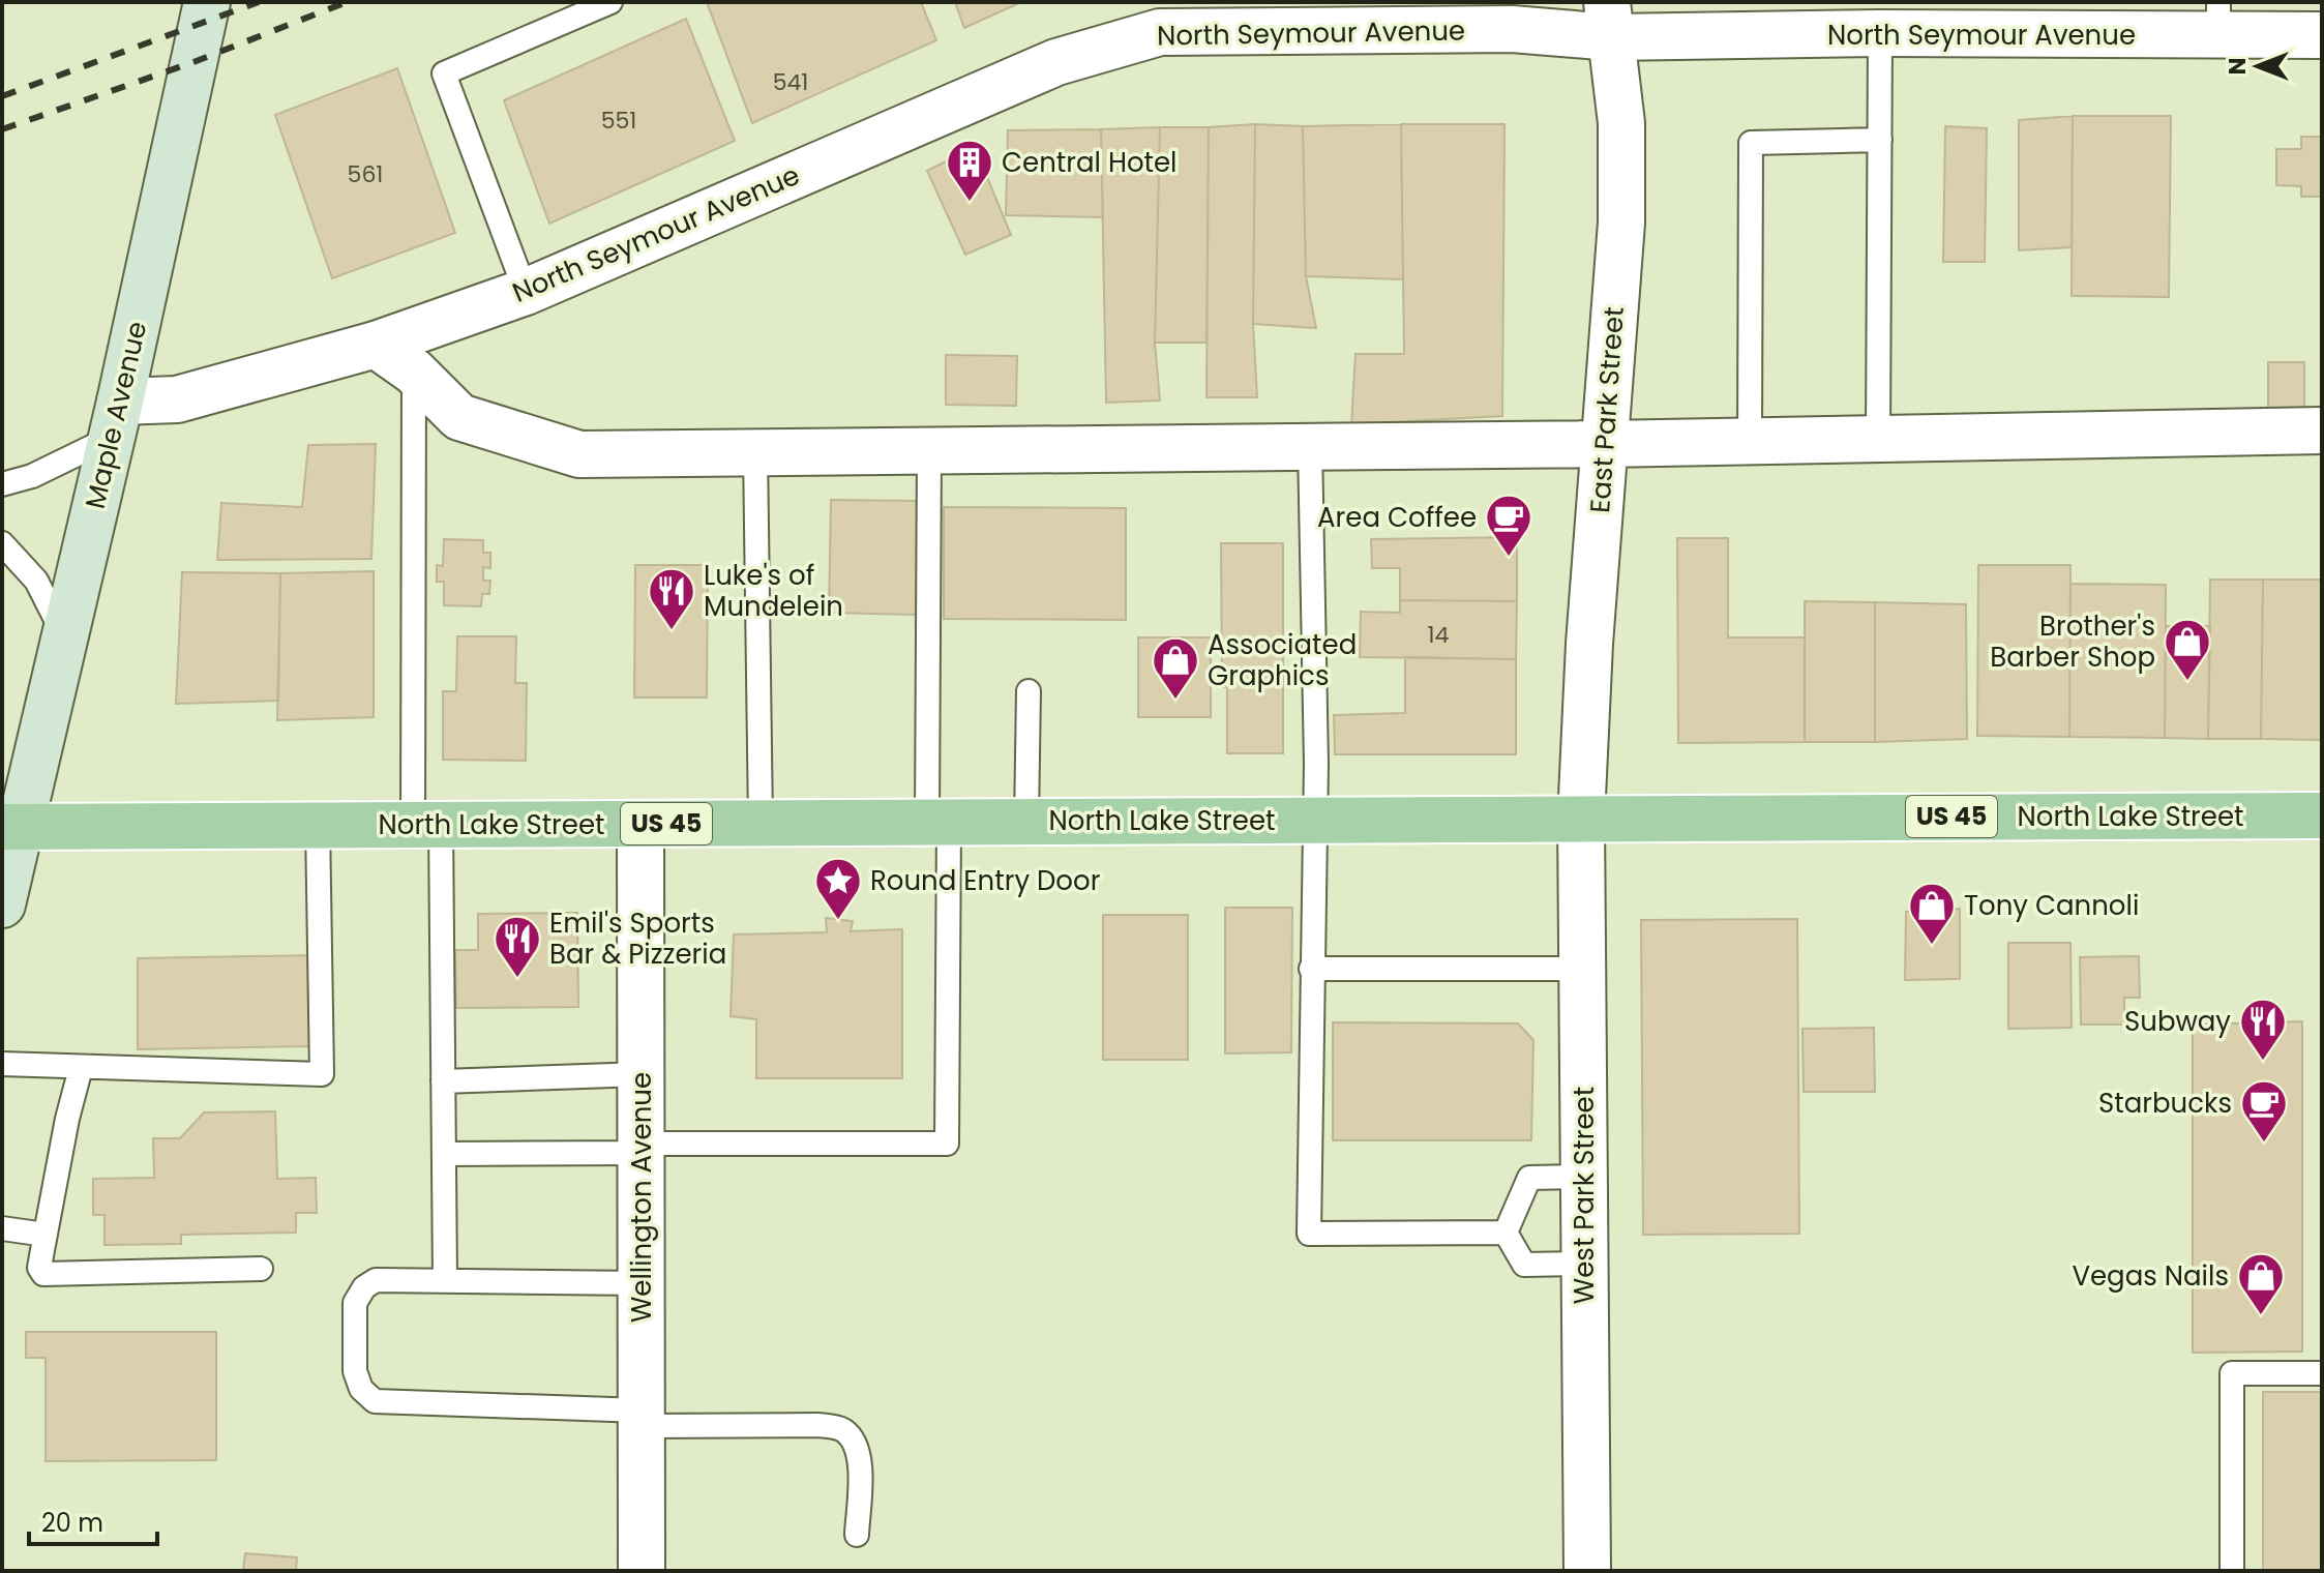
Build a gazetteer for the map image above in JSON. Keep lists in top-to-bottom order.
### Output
{
  "streets": {
    "main road": ["Maple Avenue", "US 45", "North Lake Street"],
    "street": [
      "North Seymour Avenue",
      "East Park Street",
      "West Park Street",
      "Wellington Avenue"
    ]
  },
  "crossings": [
    ["North Seymour Avenue", "East Park Street"],
    ["North Seymour Avenue", "Maple Avenue"],
    ["East Park Street", "North Lake Street"],
    ["East Park Street", "West Park Street"],
    ["Maple Avenue", "North Lake Street"],
    ["North Lake Street", "West Park Street"],
    ["North Lake Street", "Wellington Avenue"]
  ],
  "places": {
    "building": ["Central Hotel"],
    "cafe": ["Area Coffee", "Starbucks"],
    "restaurant": ["Luke's of Mundelein", "Emil's Sports Bar & Pizzeria", "Subway"],
    "shop": [
      "Brother's Barber Shop",
      "Associated Graphics",
      "Tony Cannoli",
      "Vegas Nails"
    ],
    "place": ["Round Entry Door"]
  },
  "house_numbers": [
    "541",
    "551",
    "561",
    "14"
  ],
  "scale_bar": "20 m",
  "north": "left"
}
